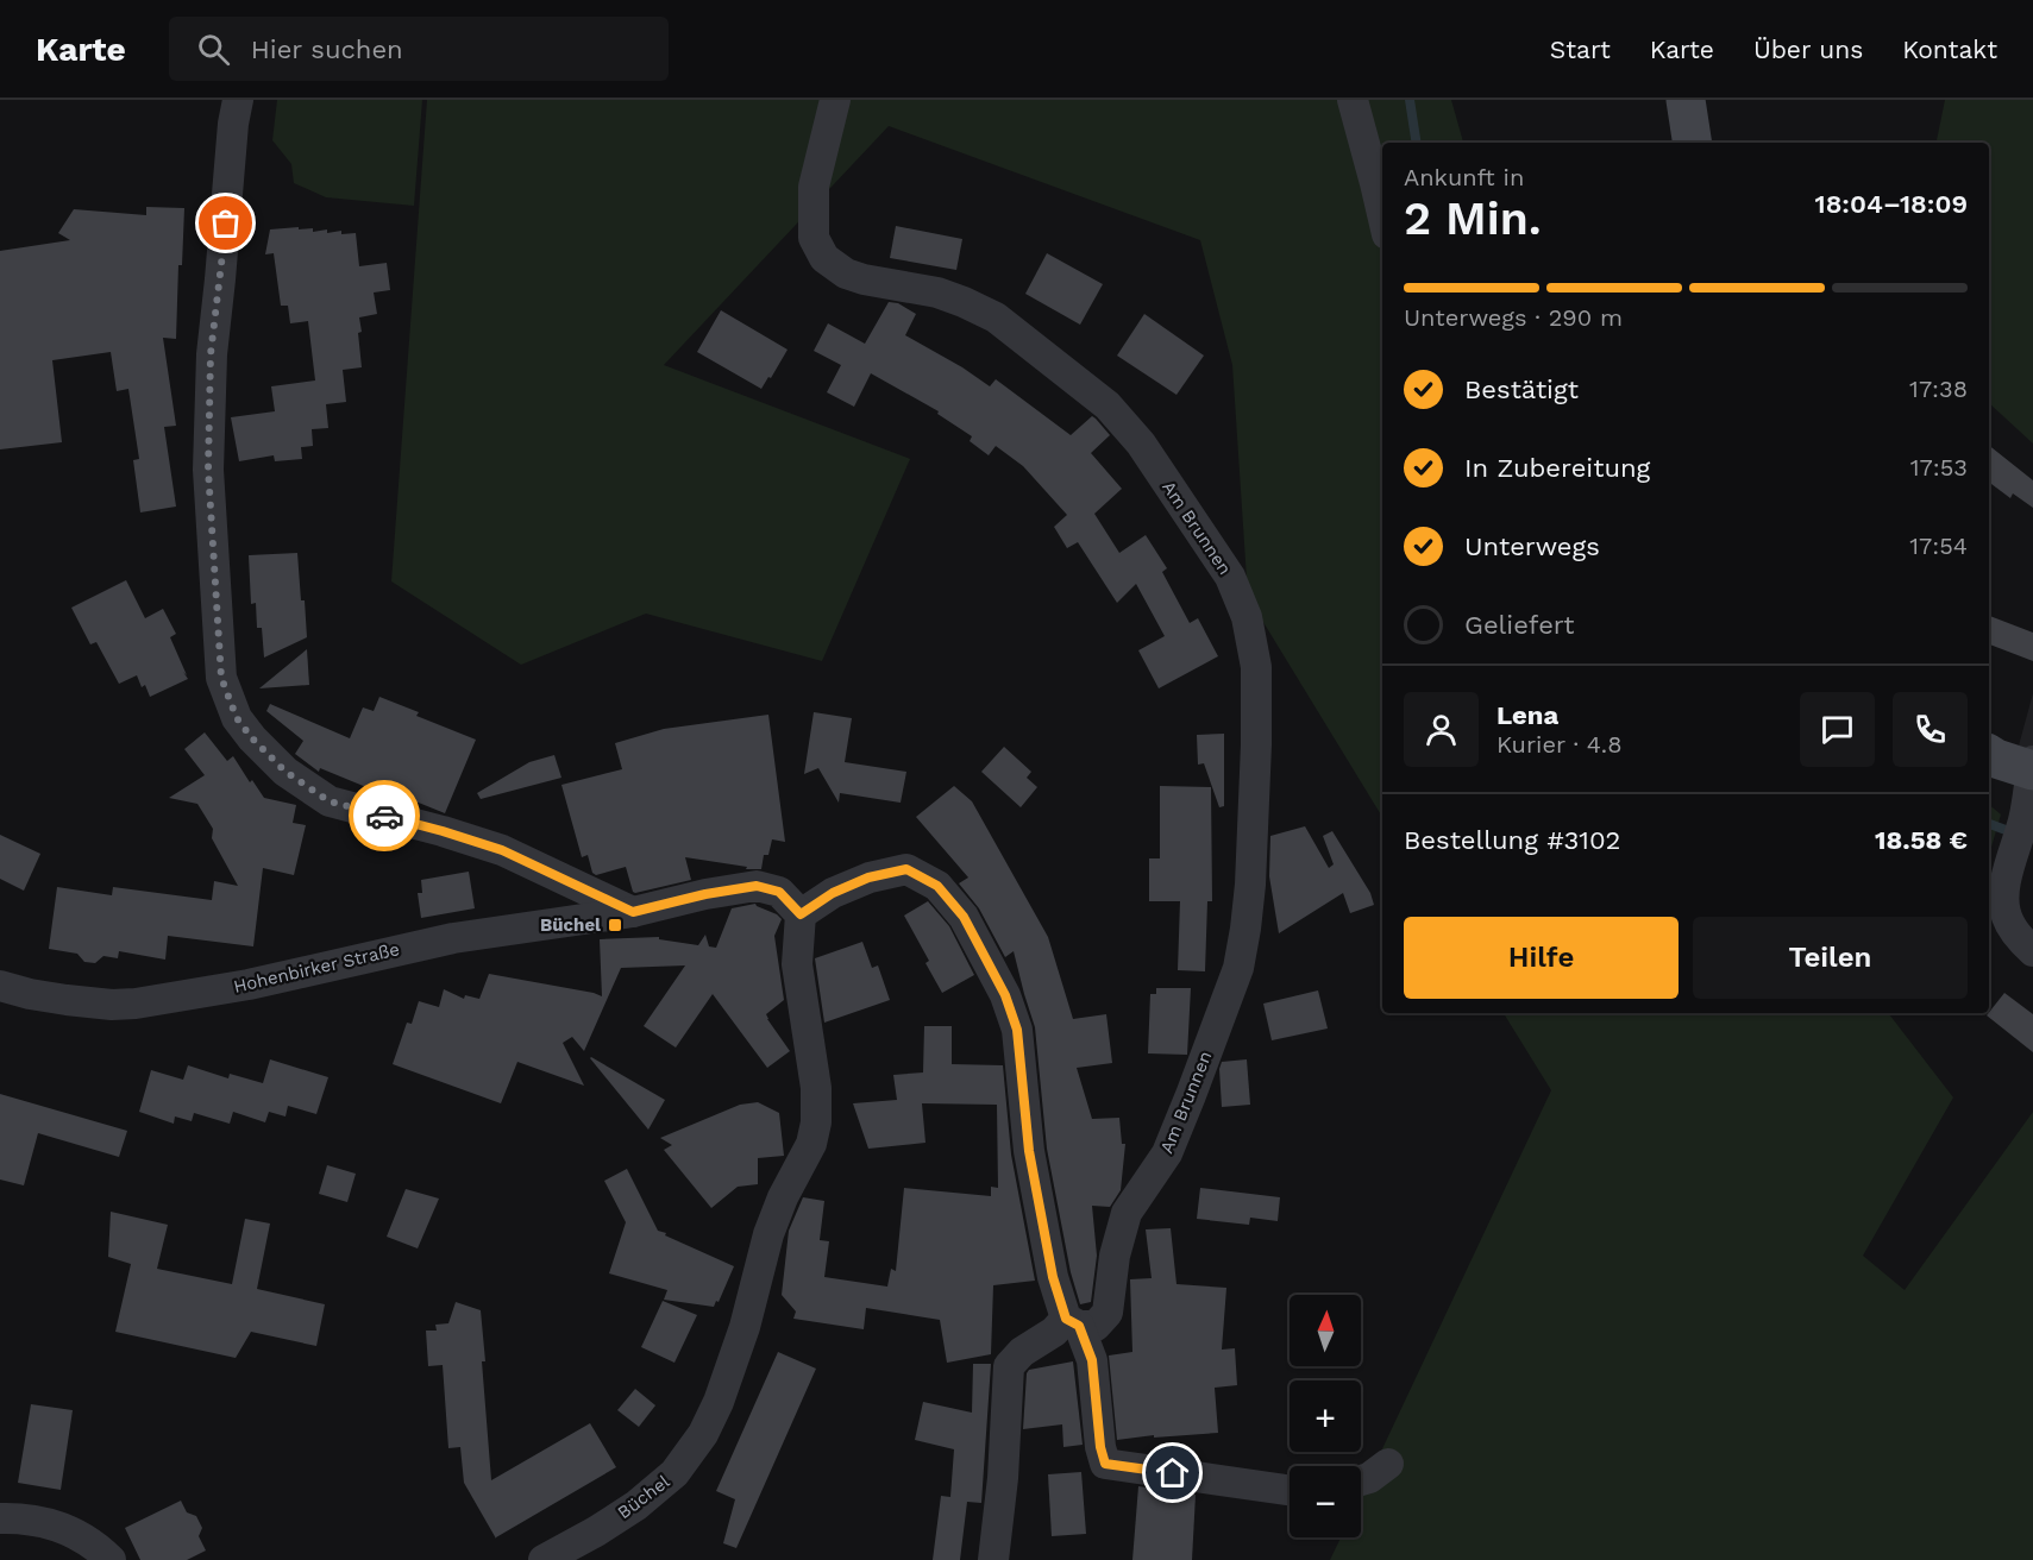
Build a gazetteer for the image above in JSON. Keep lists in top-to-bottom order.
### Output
{
  "streets": {
    "street": ["Am Brunnen", "Hohenbirker Straße", "Büchel"]
  },
  "places": {
    "transit": ["Büchel"]
  },
  "north": "top",
  "page": {
    "header": "Karte",
    "search": "Hier suchen",
    "nav": [
      "Start",
      "Karte",
      "Über uns",
      "Kontakt"
    ],
    "heading": ["2 Min.", "Ankunft in", "18:04–18:09"],
    "panel": [
      "Lena",
      "Kurier · 4.8",
      "Bestellung #3102",
      "18.58 €"
    ],
    "bar": "Unterwegs · 290 m",
    "list": [
      ["Bestätigt", "17:38"],
      ["In Zubereitung", "17:53"],
      ["Unterwegs", "17:54"],
      "Geliefert"
    ],
    "buttons": ["Hilfe", "Teilen"],
    "map_buttons": ["+", "−"]
  }
}
